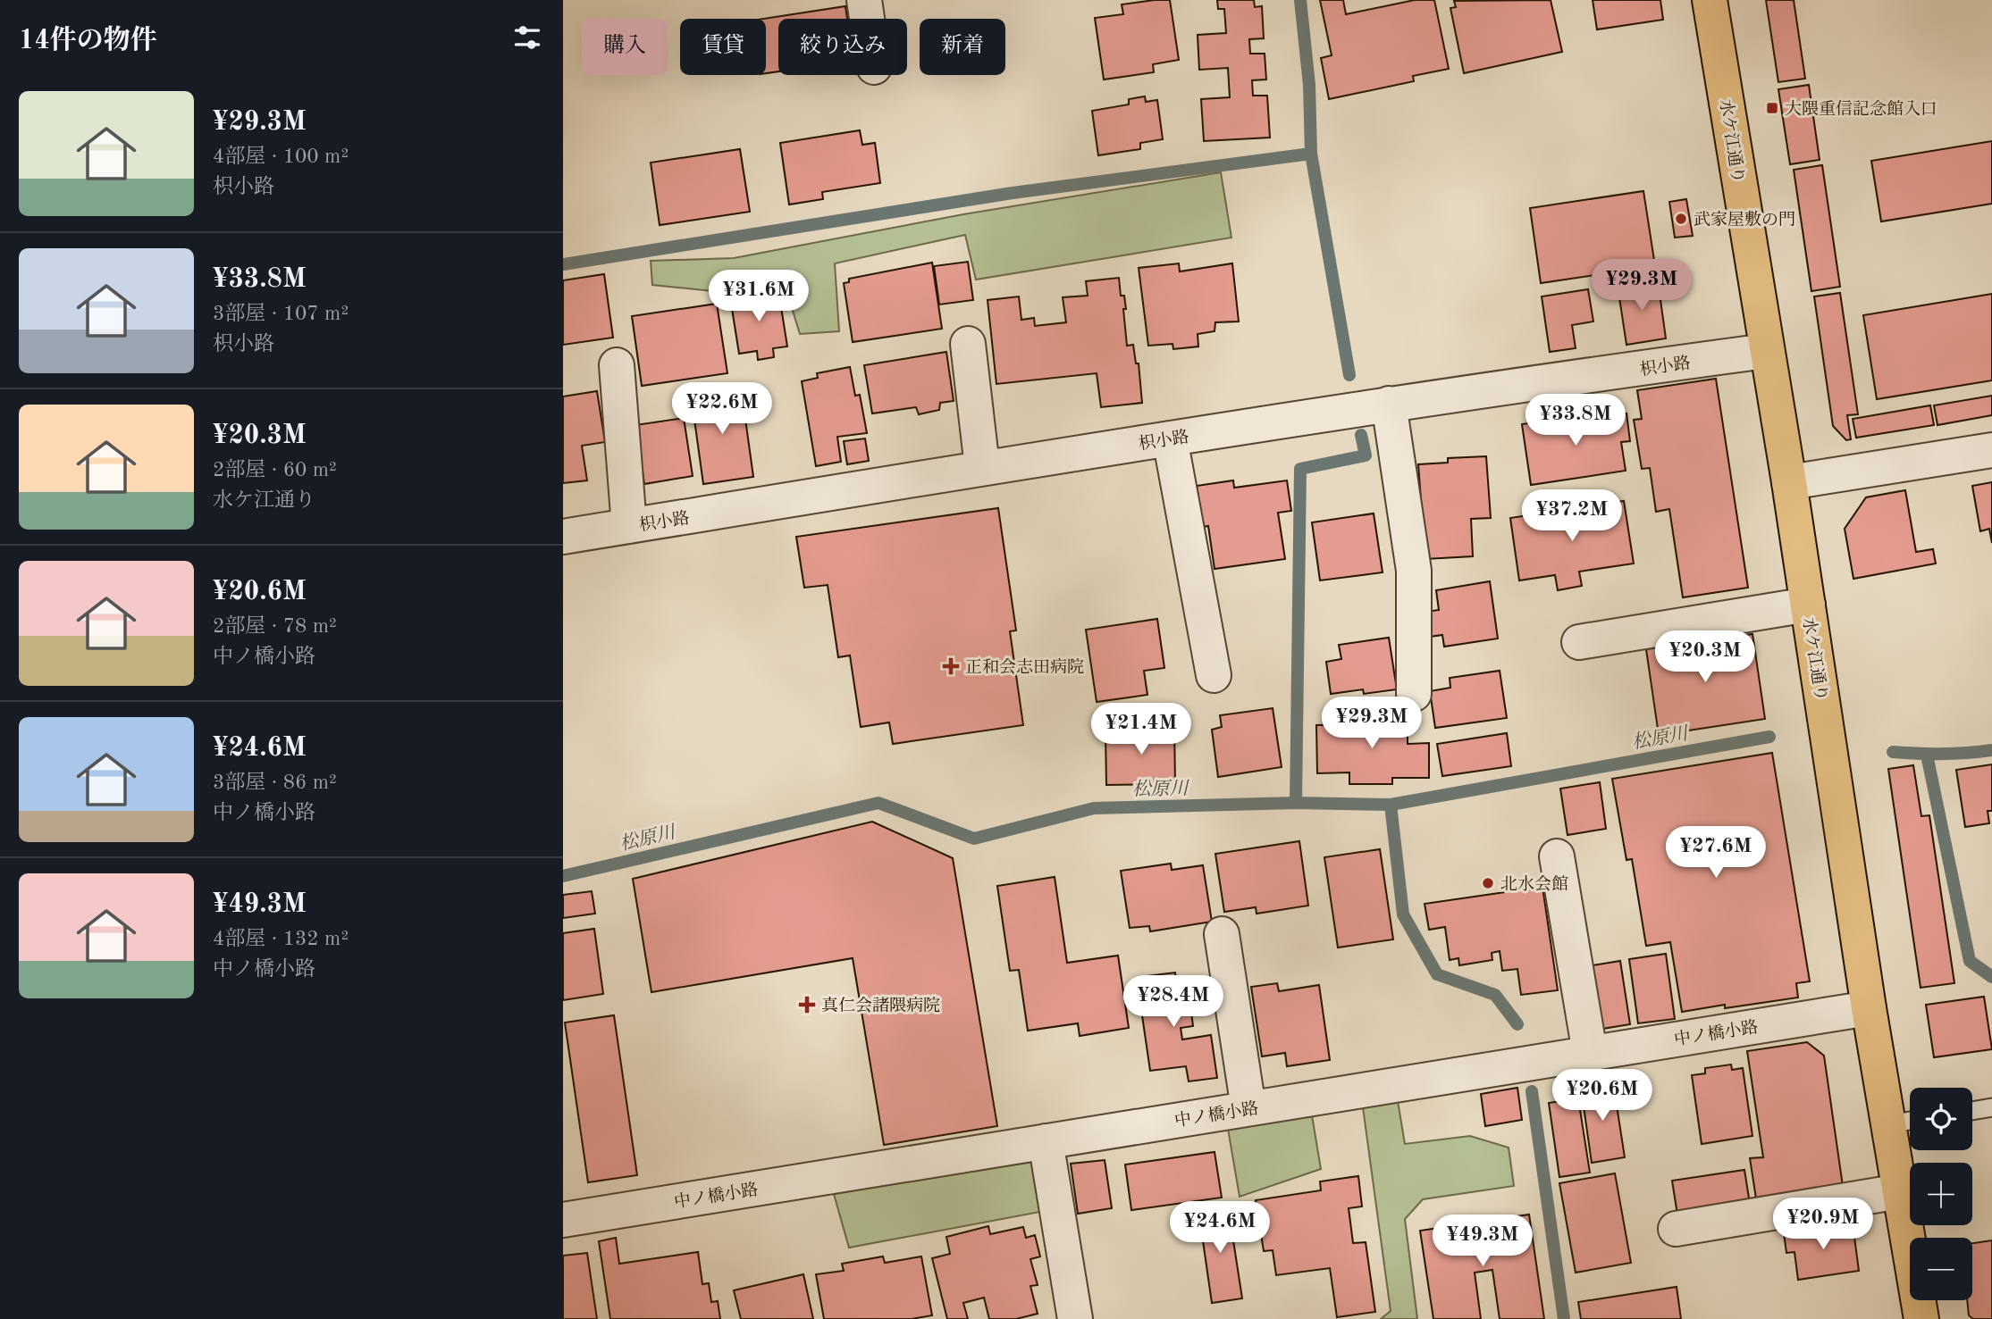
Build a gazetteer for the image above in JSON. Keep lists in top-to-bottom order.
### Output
{
  "streets": {
    "main road": ["水ケ江通り"],
    "street": ["枳小路", "中ノ橋小路"]
  },
  "crossings": [
    ["水ケ江通り", "枳小路"],
    ["水ケ江通り", "中ノ橋小路"]
  ],
  "water": ["松原川"],
  "places": {
    "transit": ["大隈重信記念館入口"],
    "other": ["武家屋敷の門", "北水会館"],
    "health": ["正和会志田病院", "真仁会諸隈病院"]
  },
  "page": {
    "heading": "14件の物件",
    "chip": [
      "購入",
      "賃貸",
      "絞り込み",
      "新着"
    ],
    "list": [
      {
        "name": "¥29.3M",
        "note": "4部屋 · 100 m² · 枳小路"
      },
      {
        "name": "¥33.8M",
        "note": "3部屋 · 107 m² · 枳小路"
      },
      {
        "name": "¥20.3M",
        "note": "2部屋 · 60 m² · 水ケ江通り"
      },
      {
        "name": "¥20.6M",
        "note": "2部屋 · 78 m² · 中ノ橋小路"
      },
      {
        "name": "¥24.6M",
        "note": "3部屋 · 86 m² · 中ノ橋小路"
      },
      {
        "name": "¥49.3M",
        "note": "4部屋 · 132 m² · 中ノ橋小路"
      }
    ],
    "price": [
      "¥29.3M",
      "¥31.6M",
      "¥22.6M",
      "¥33.8M",
      "¥37.2M",
      "¥20.3M",
      "¥29.3M",
      "¥21.4M",
      "¥27.6M",
      "¥28.4M",
      "¥20.6M",
      "¥20.9M",
      "¥24.6M",
      "¥49.3M"
    ],
    "map_buttons": ["+", "−"]
  }
}
